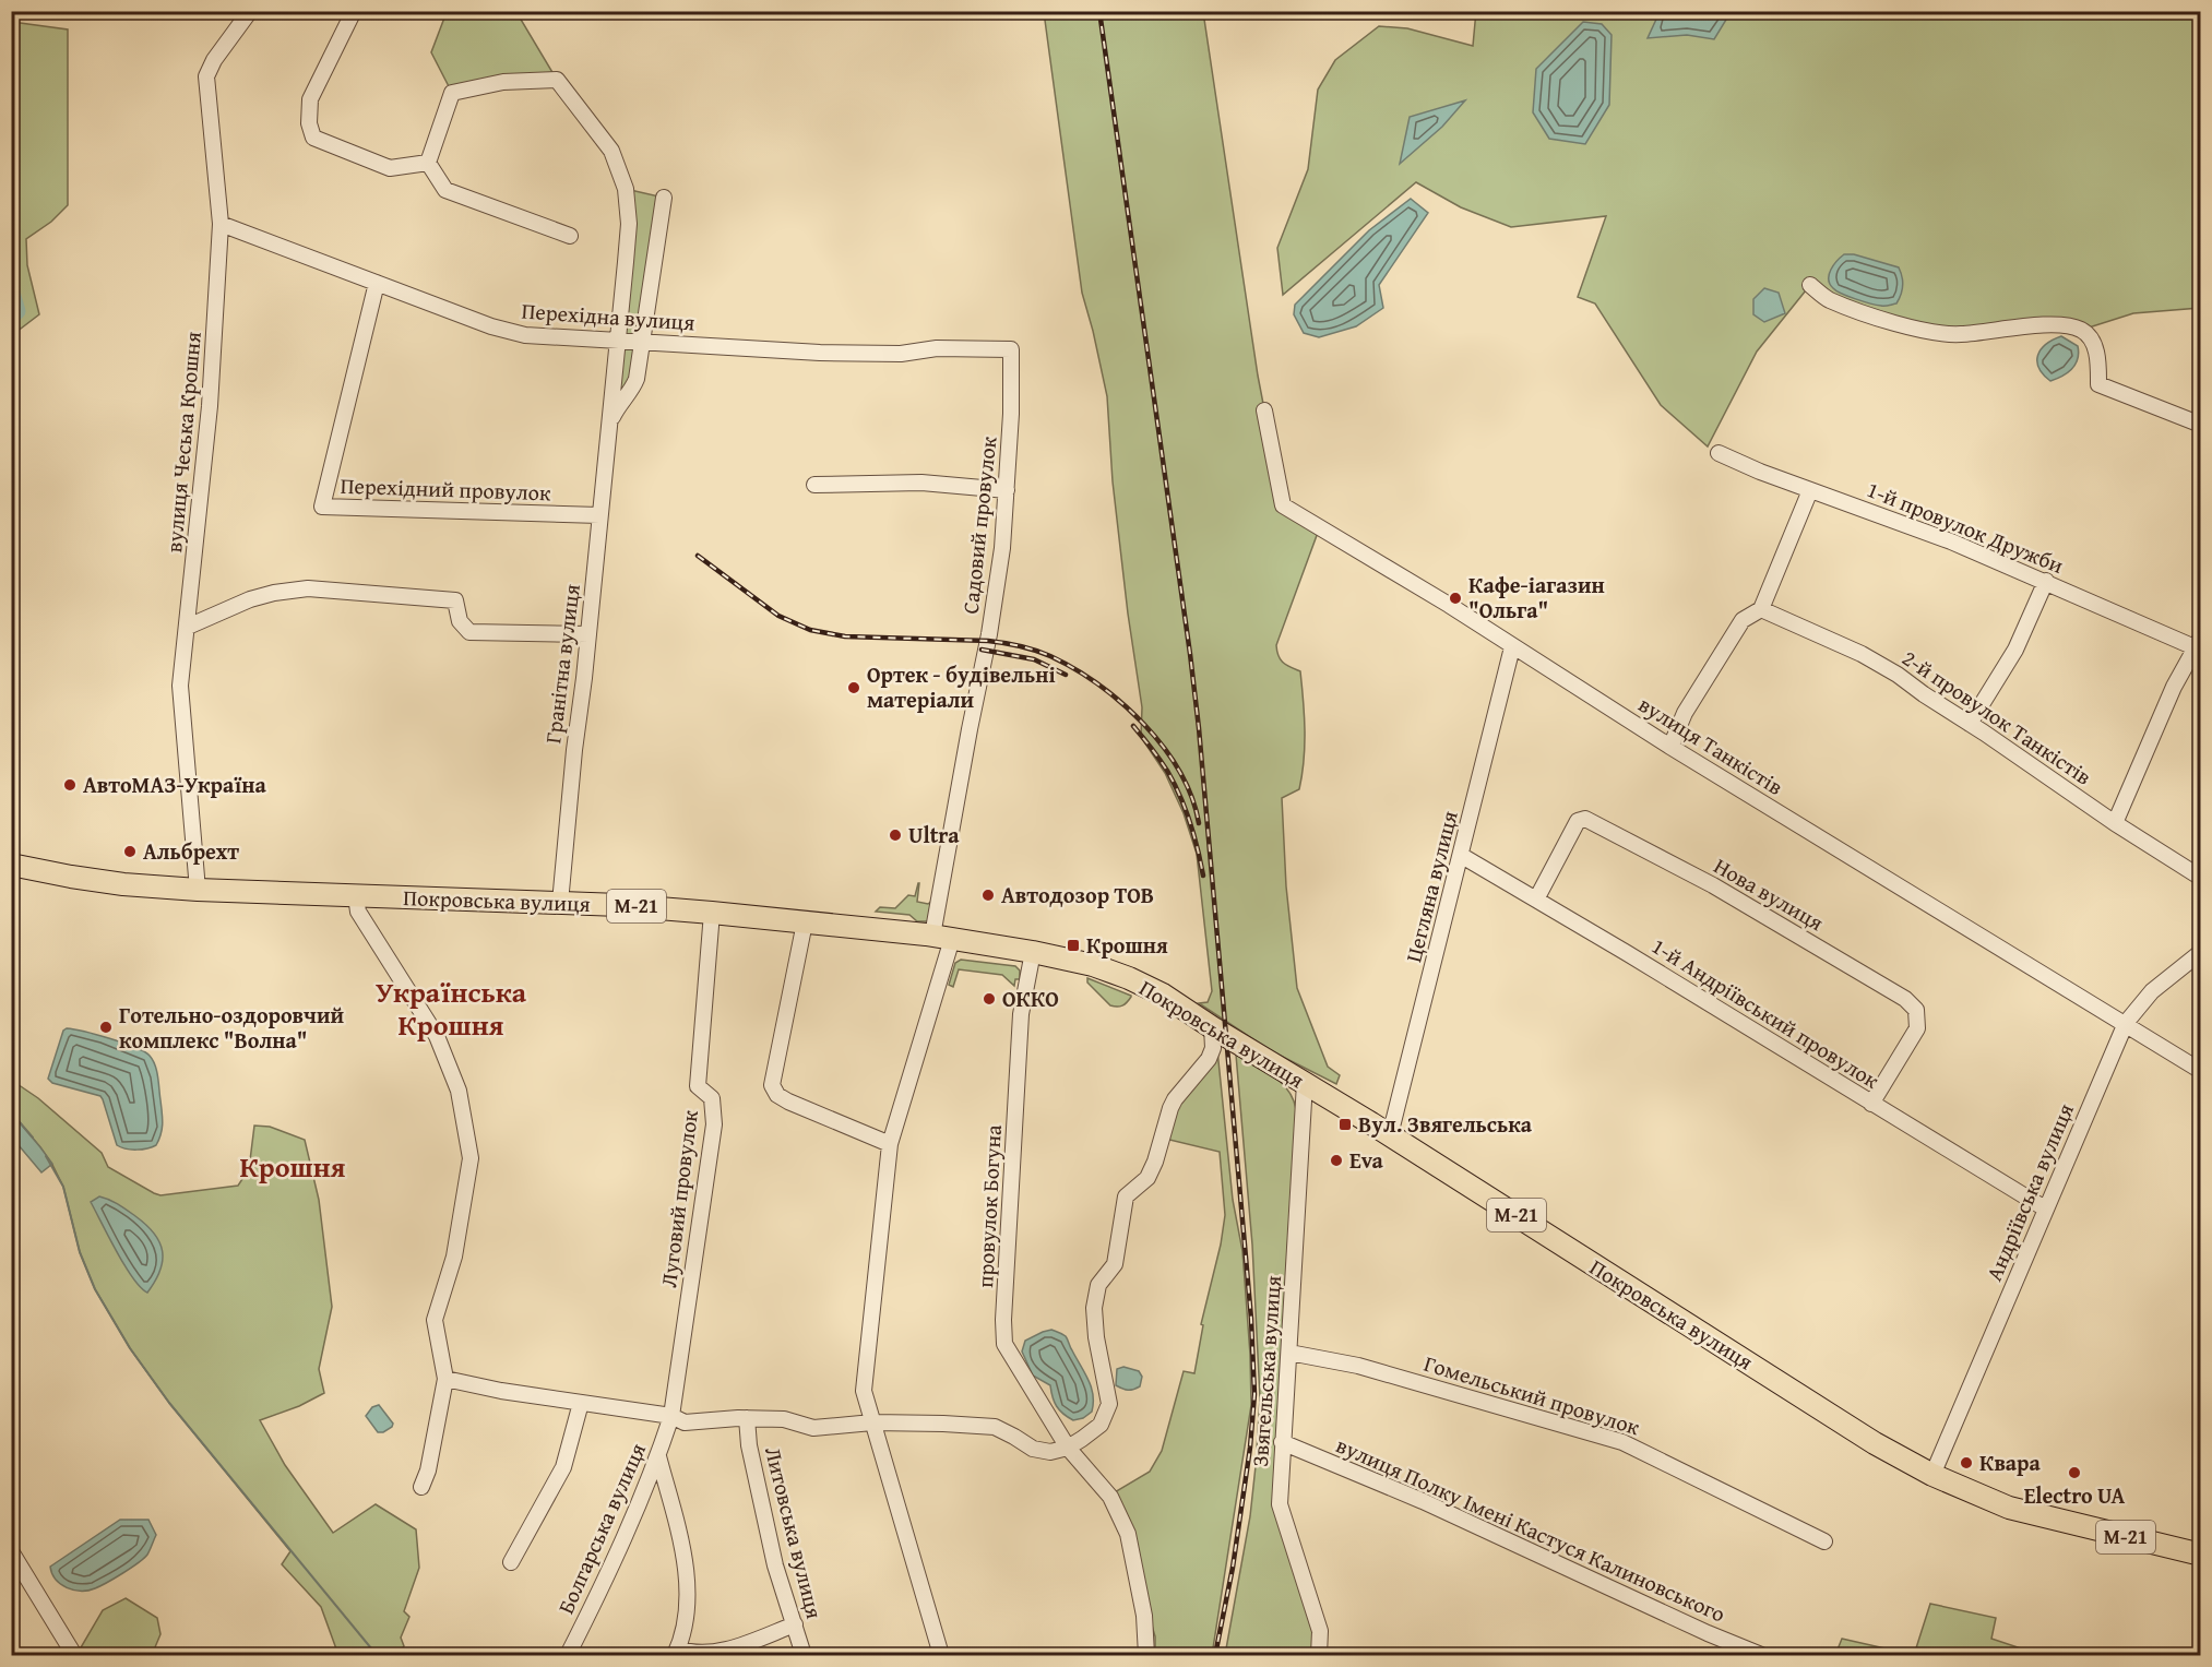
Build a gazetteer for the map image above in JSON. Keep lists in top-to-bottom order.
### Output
{
  "streets": {
    "highway": ["Покровська вулиця", "М-21"],
    "street": [
      "Перехідна вулиця",
      "вулиця Чеська Крошня",
      "Перехідний провулок",
      "Садовий провулок",
      "1-й провулок Дружби",
      "Гранітна вулиця",
      "2-й провулок Танкістів",
      "вулиця Танкістів",
      "Цегляна вулиця",
      "Нова вулиця",
      "1-й Андріївський провулок",
      "Андріївська вулиця",
      "Луговий провулок",
      "провулок Богуна",
      "Звягельська вулиця",
      "Гомельський провулок",
      "Болгарська вулиця",
      "вулиця Полку Імені Кастуся Калиновського",
      "Литовська вулиця"
    ]
  },
  "crossings": [
    ["Перехідна вулиця", "вулиця Чеська Крошня"],
    ["Перехідна вулиця", "Перехідний провулок"],
    ["Перехідна вулиця", "Садовий провулок"],
    ["Перехідна вулиця", "Гранітна вулиця"],
    ["вулиця Чеська Крошня", "Покровська вулиця"],
    ["Перехідний провулок", "Гранітна вулиця"],
    ["Садовий провулок", "Покровська вулиця"],
    ["Гранітна вулиця", "Покровська вулиця"],
    ["вулиця Танкістів", "Цегляна вулиця"],
    ["вулиця Танкістів", "Андріївська вулиця"],
    ["Цегляна вулиця", "Покровська вулиця"],
    ["Цегляна вулиця", "1-й Андріївський провулок"],
    ["Нова вулиця", "1-й Андріївський провулок"],
    ["Покровська вулиця", "Андріївська вулиця"],
    ["Покровська вулиця", "Луговий провулок"],
    ["Покровська вулиця", "провулок Богуна"],
    ["Покровська вулиця", "Звягельська вулиця"],
    ["1-й Андріївський провулок", "Андріївська вулиця"],
    ["Луговий провулок", "Болгарська вулиця"],
    ["Звягельська вулиця", "Гомельський провулок"],
    ["Звягельська вулиця", "вулиця Полку Імені Кастуся Калиновського"]
  ],
  "districts": ["Українська Крошня", "Крошня"],
  "places": {
    "other": [
      "Кафе-іагазин \"Ольга\"",
      "Ортек - будівельні матеріали",
      "АвтоМАЗ-Україна",
      "Ultra",
      "Альбрехт",
      "Автодозор ТОВ",
      "ОККО",
      "Готельно-оздоровчий комплекс \"Волна\"",
      "Eva",
      "Квара",
      "Electro UA"
    ],
    "transit": ["Крошня", "Вул. Звягельська"]
  }
}
